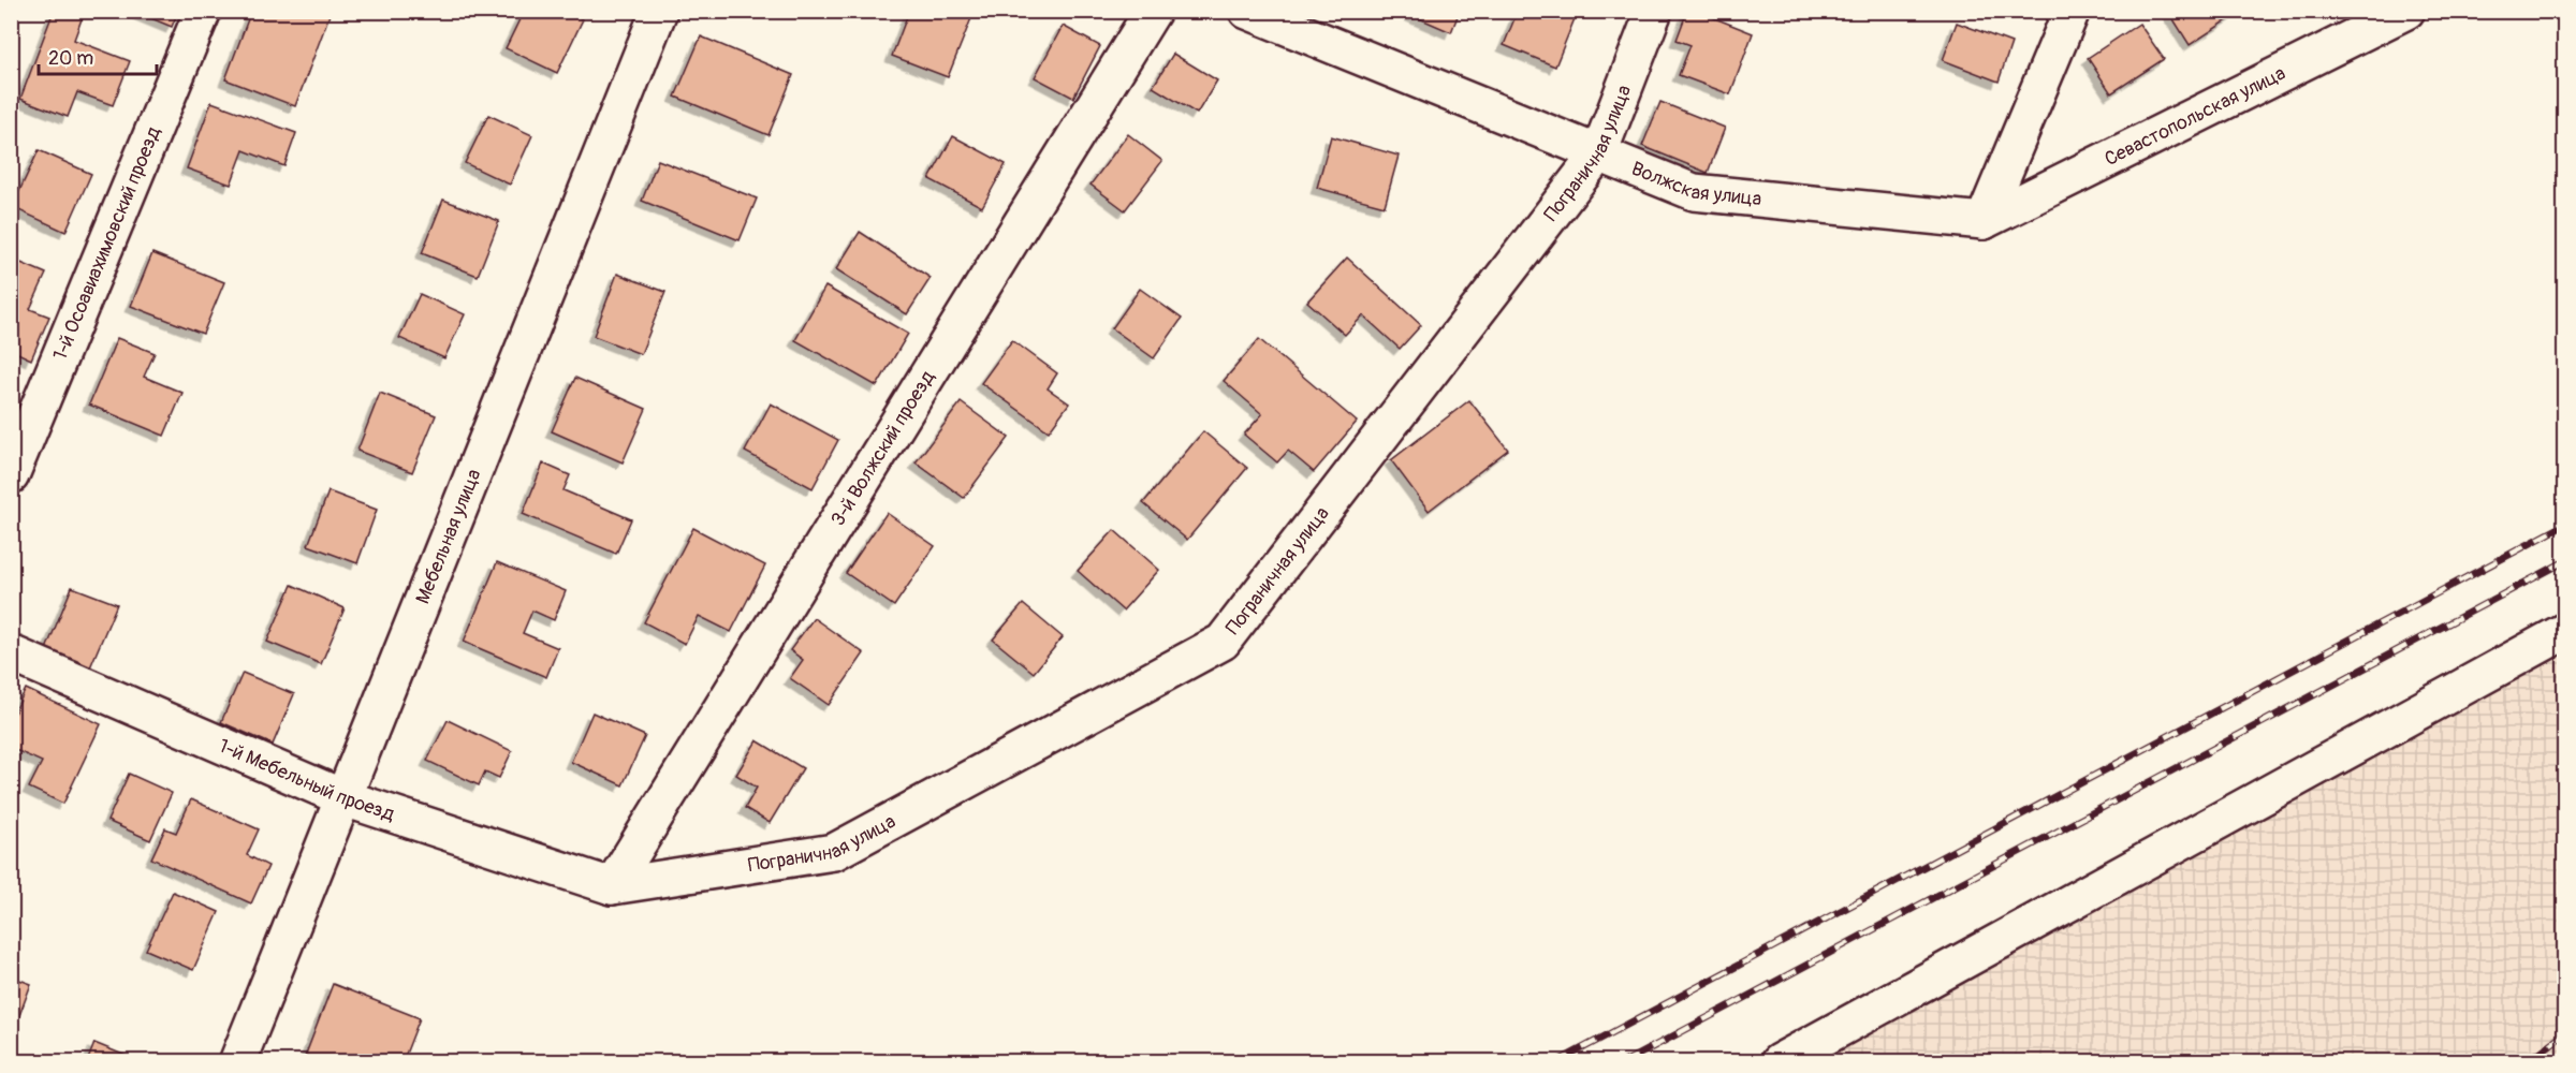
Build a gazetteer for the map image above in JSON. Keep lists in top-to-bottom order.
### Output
{
  "streets": {
    "street": [
      "Севастопольская улица",
      "Пограничная улица",
      "Волжская улица",
      "1-й Осоавиахимовский проезд",
      "3-й Волжский проезд",
      "Мебельная улица",
      "1-й Мебельный проезд"
    ]
  },
  "crossings": [
    ["Севастопольская улица", "Волжская улица"],
    ["Пограничная улица", "Волжская улица"],
    ["Пограничная улица", "3-й Волжский проезд"],
    ["Пограничная улица", "1-й Мебельный проезд"],
    ["3-й Волжский проезд", "1-й Мебельный проезд"],
    ["Мебельная улица", "1-й Мебельный проезд"]
  ],
  "scale_bar": "20 m"
}
